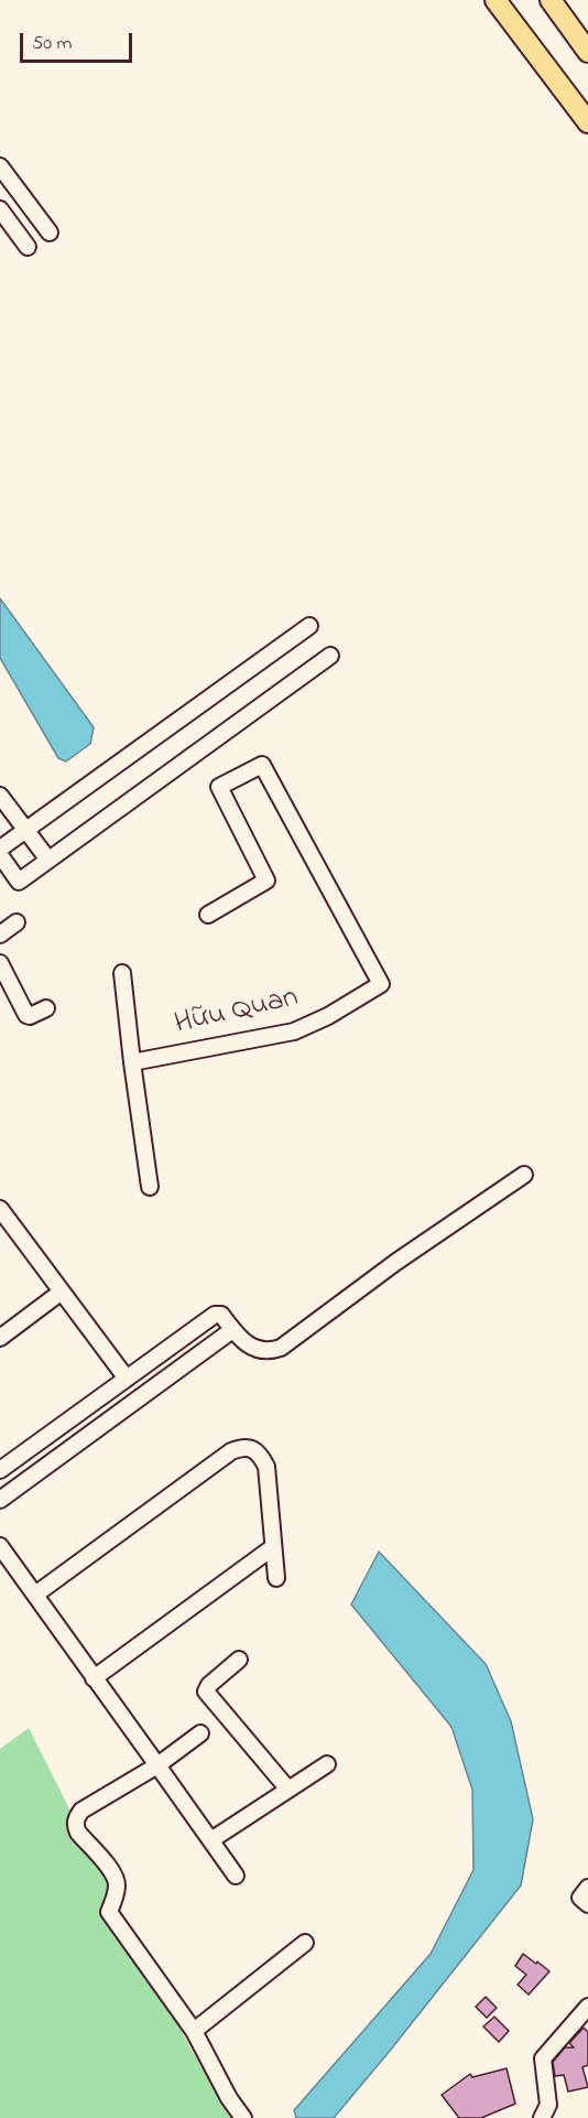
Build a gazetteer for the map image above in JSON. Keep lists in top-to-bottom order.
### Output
{
  "streets": {
    "street": ["Hữu Quan"]
  },
  "scale_bar": "50 m"
}
